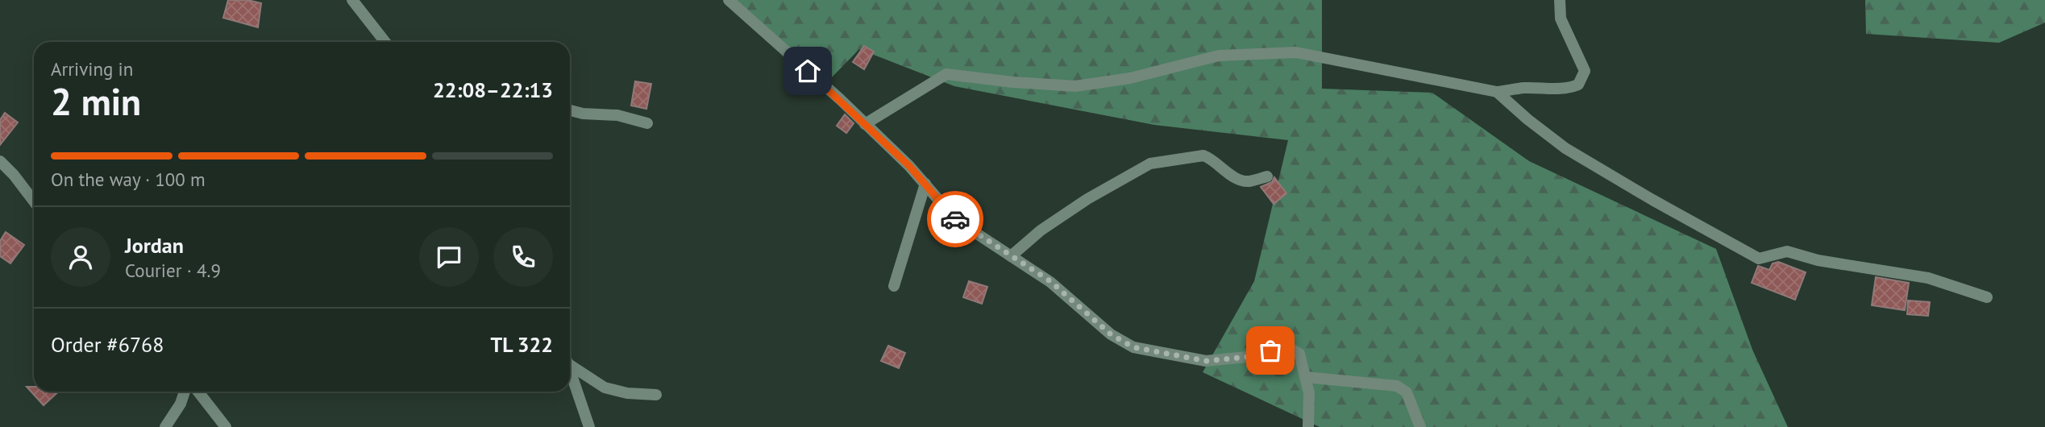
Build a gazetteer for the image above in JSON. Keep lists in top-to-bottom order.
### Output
{
  "page": {
    "heading": ["2 min", "Arriving in", "22:08–22:13"],
    "panel": [
      "Jordan",
      "Courier · 4.9",
      "Order #6768",
      "TL 322"
    ],
    "bar": "On the way · 100 m"
  }
}
